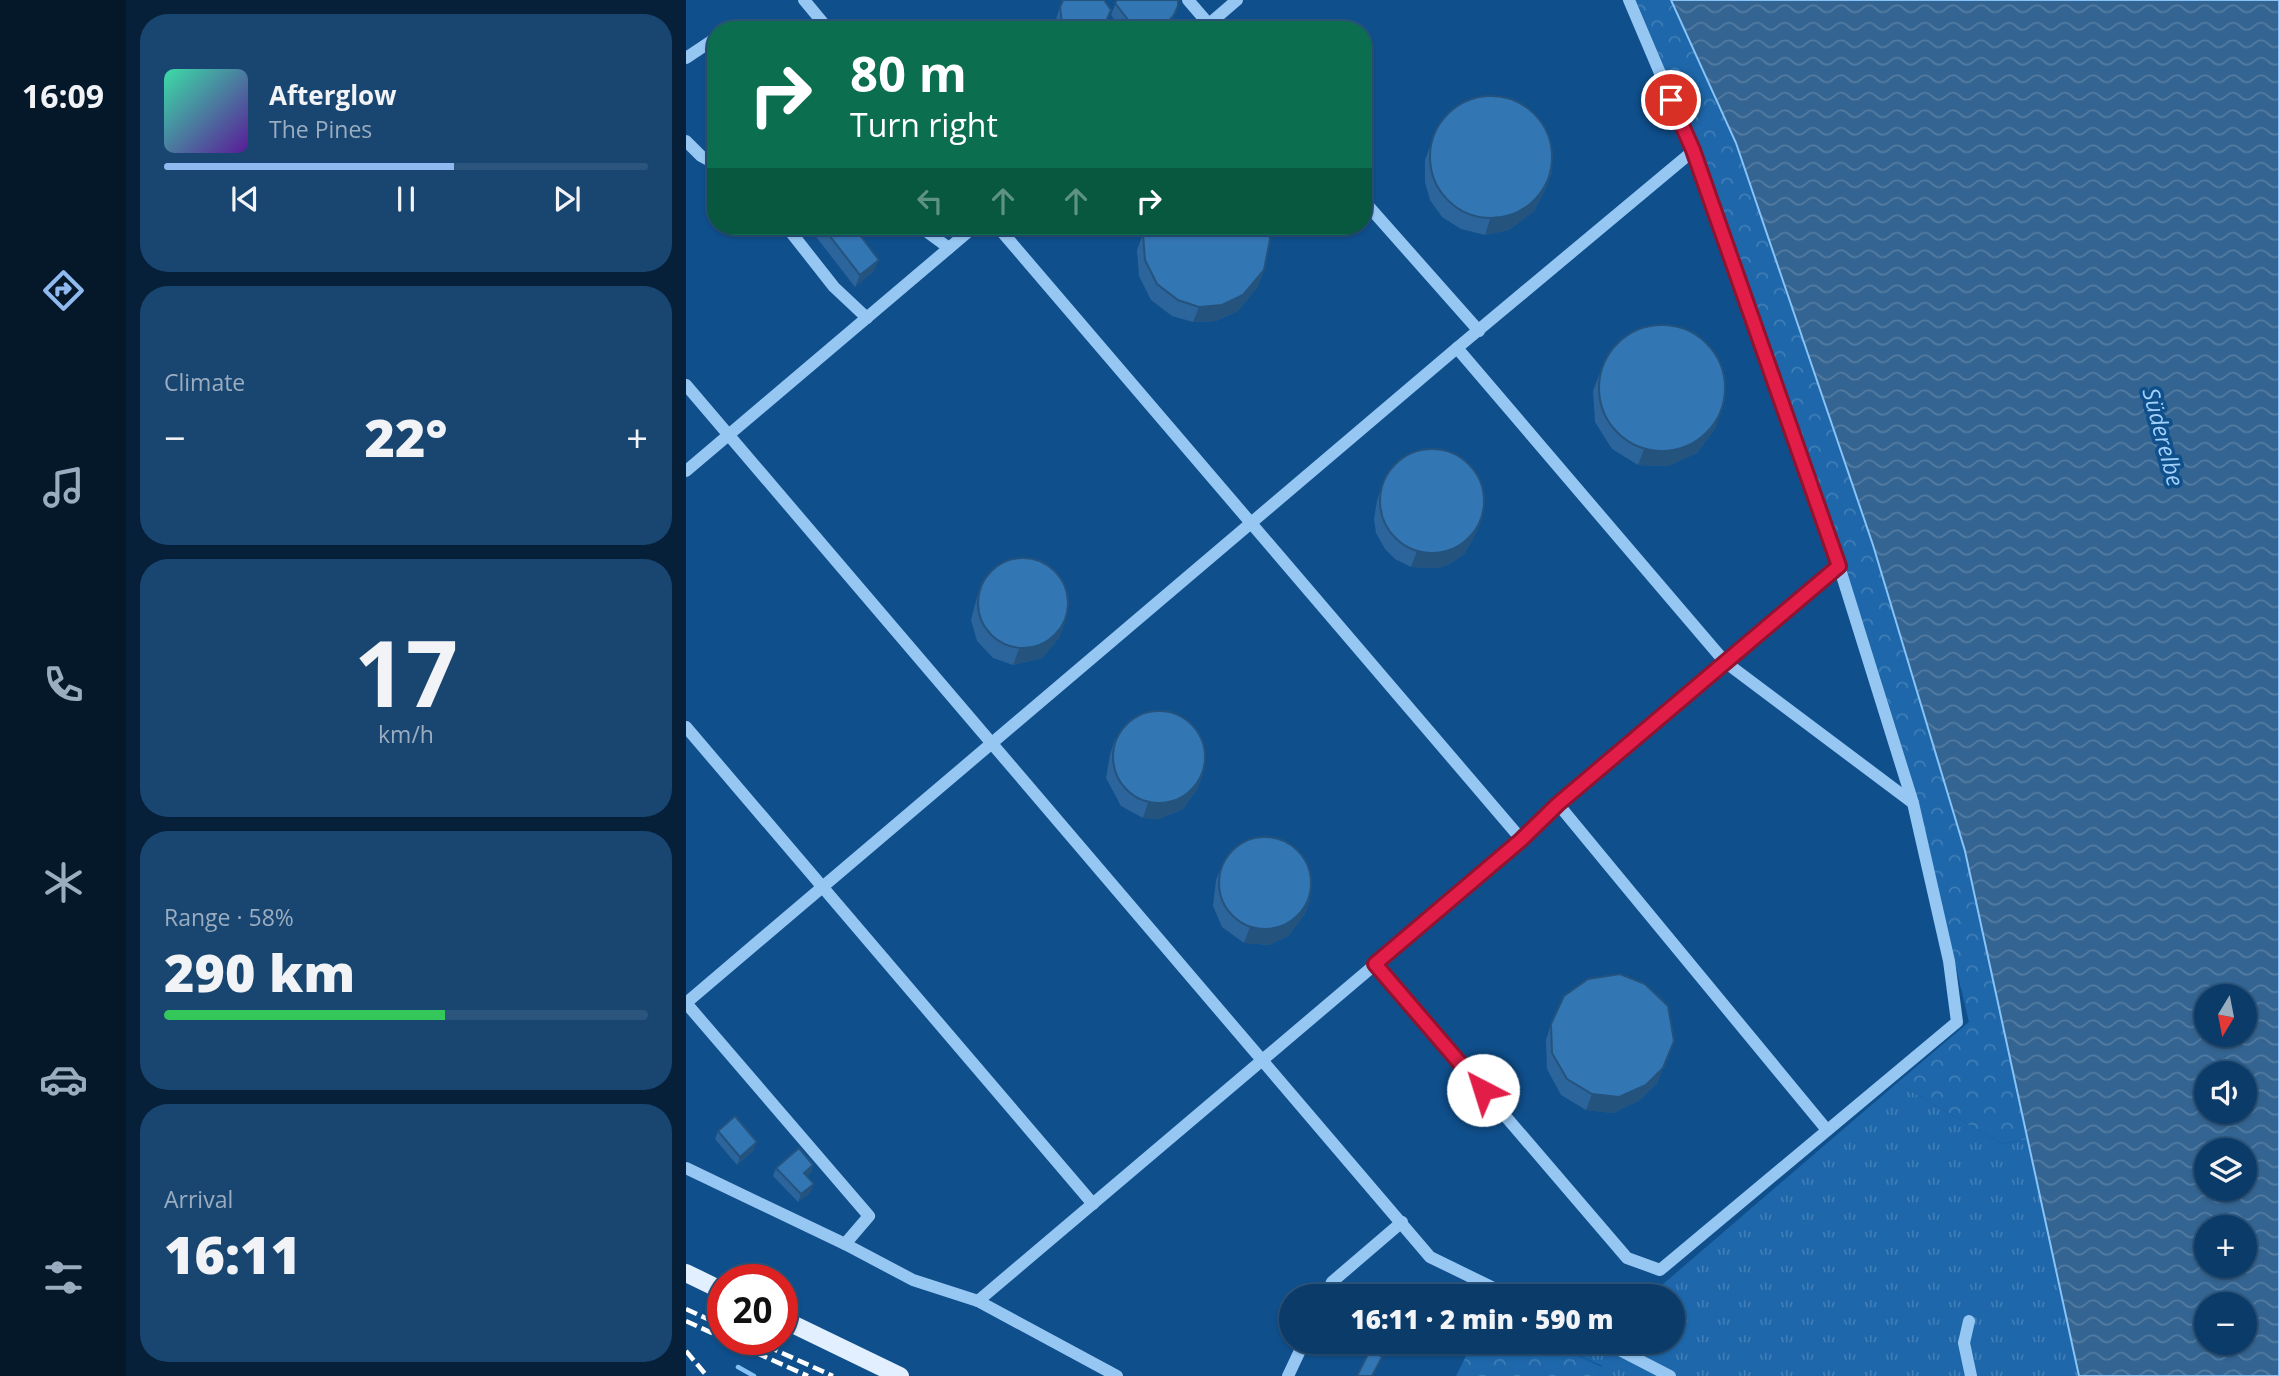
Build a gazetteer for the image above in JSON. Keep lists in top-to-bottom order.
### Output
{
  "water": ["Süderelbe"],
  "north": "bottom",
  "page": {
    "tabs": "16:09",
    "turn": ["80 m", "Turn right"],
    "song": ["Afterglow", "The Pines"],
    "tile": [
      "Climate",
      ["17", "km/h"],
      ["Range · 58%", "290 km"],
      ["Arrival", "16:11"]
    ],
    "heat": ["−", "22°", "+"],
    "map_buttons": ["+", "−"],
    "limit": "20",
    "trip": "16:11 · 2 min · 590 m"
  }
}
